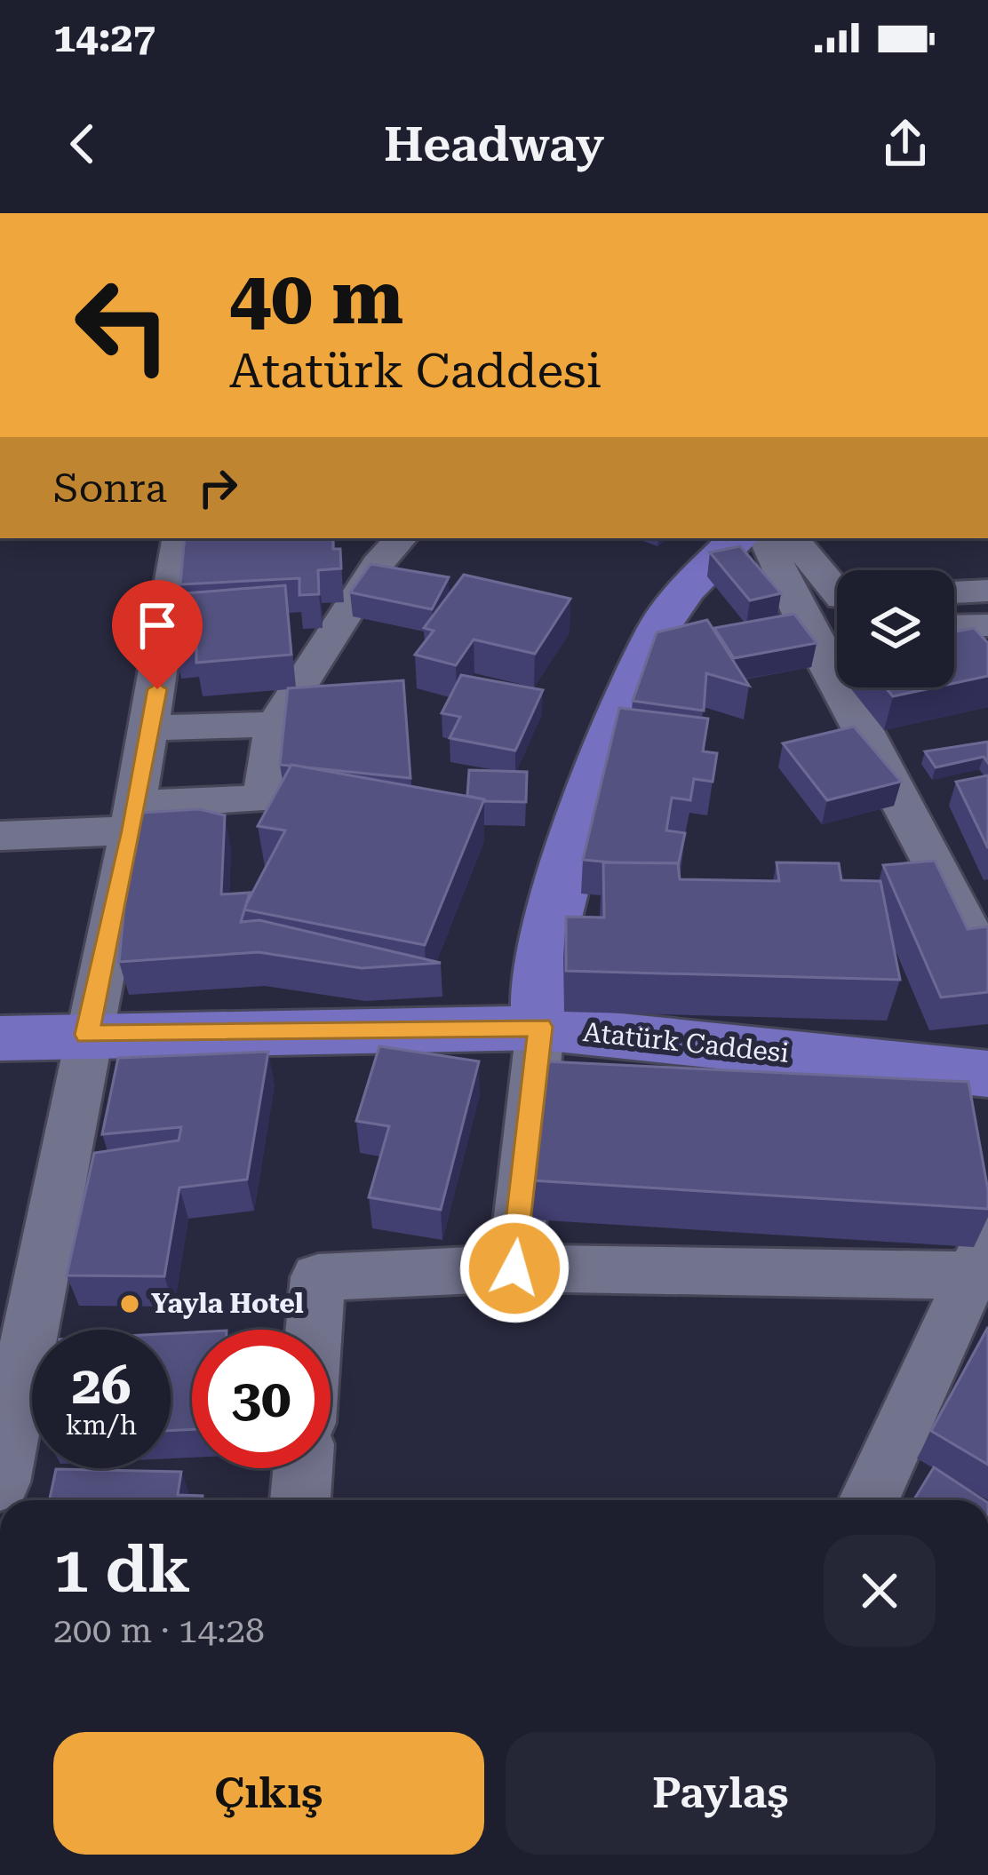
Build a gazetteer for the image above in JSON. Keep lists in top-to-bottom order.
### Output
{
  "streets": {
    "main road": ["Atatürk Caddesi"]
  },
  "places": ["Yayla Hotel"],
  "page": {
    "status": "14:27",
    "header": "Headway",
    "turn": ["40 m", "Atatürk Caddesi"],
    "then": "Sonra",
    "speed": "26 km/h",
    "limit": "30",
    "heading": ["1 dk", "200 m · 14:28"],
    "buttons": ["Çıkış", "Paylaş"]
  }
}
